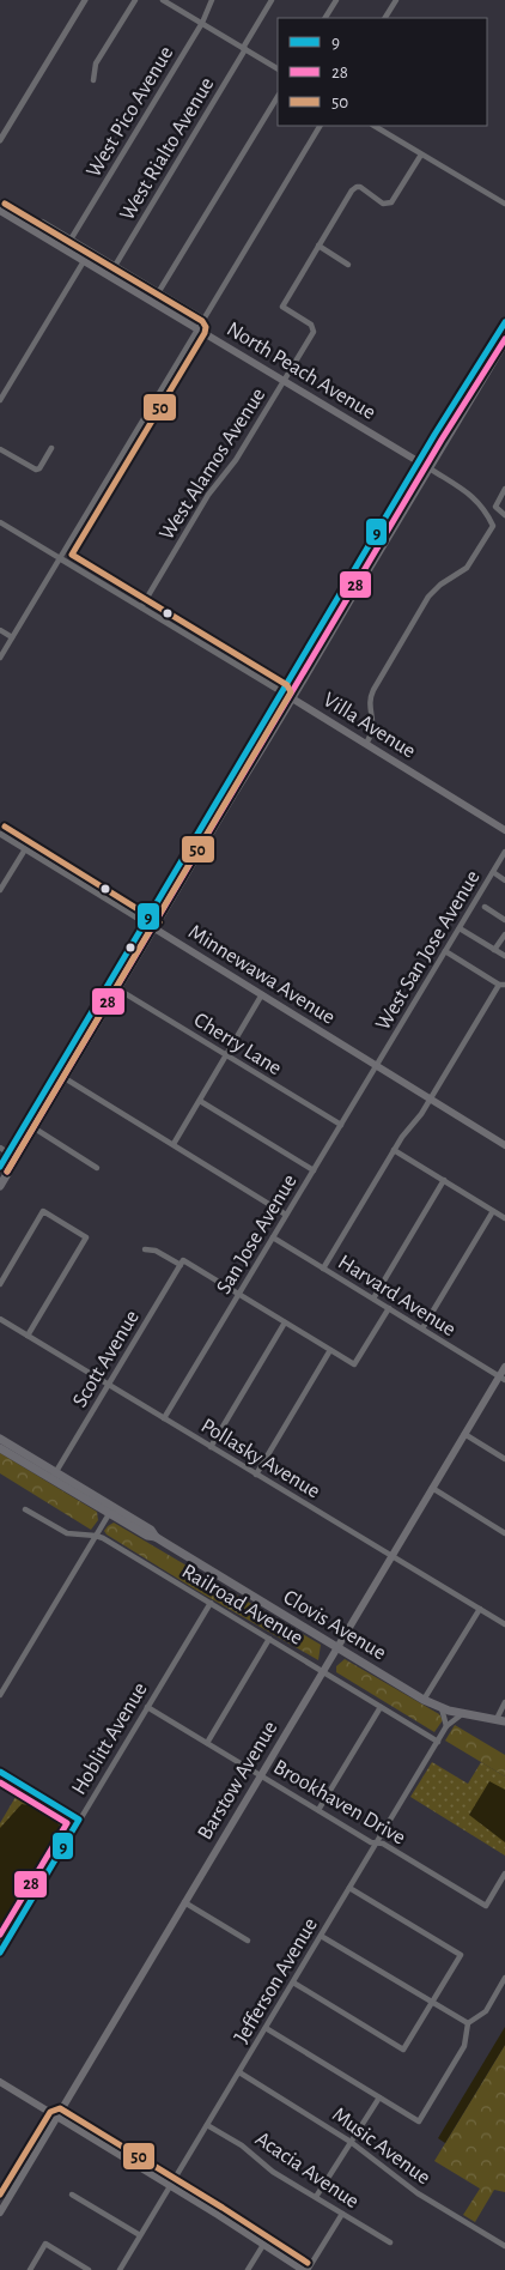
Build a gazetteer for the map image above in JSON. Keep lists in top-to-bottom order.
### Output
{
  "streets": {
    "main road": [
      "North Peach Avenue",
      "Villa Avenue",
      "Minnewawa Avenue",
      "Clovis Avenue",
      "Barstow Avenue"
    ],
    "street": [
      "West Pico Avenue",
      "West Rialto Avenue",
      "West Alamos Avenue",
      "West San Jose Avenue",
      "Cherry Lane",
      "San Jose Avenue",
      "Harvard Avenue",
      "Scott Avenue",
      "Pollasky Avenue",
      "Railroad Avenue",
      "Hoblitt Avenue",
      "Brookhaven Drive",
      "Jefferson Avenue",
      "Music Avenue",
      "Acacia Avenue"
    ]
  },
  "crossings": [
    ["North Peach Avenue", "West Alamos Avenue"],
    ["West Alamos Avenue", "Villa Avenue"],
    ["West San Jose Avenue", "Minnewawa Avenue"],
    ["West San Jose Avenue", "San Jose Avenue"],
    ["Minnewawa Avenue", "San Jose Avenue"],
    ["Cherry Lane", "San Jose Avenue"],
    ["San Jose Avenue", "Harvard Avenue"],
    ["San Jose Avenue", "Pollasky Avenue"],
    ["Harvard Avenue", "Barstow Avenue"],
    ["Scott Avenue", "Pollasky Avenue"],
    ["Scott Avenue", "Clovis Avenue"],
    ["Pollasky Avenue", "Barstow Avenue"],
    ["Railroad Avenue", "Hoblitt Avenue"],
    ["Railroad Avenue", "Barstow Avenue"],
    ["Railroad Avenue", "Jefferson Avenue"],
    ["Clovis Avenue", "Barstow Avenue"],
    ["Clovis Avenue", "Jefferson Avenue"],
    ["Hoblitt Avenue", "Brookhaven Drive"],
    ["Barstow Avenue", "Brookhaven Drive"],
    ["Brookhaven Drive", "Jefferson Avenue"],
    ["Jefferson Avenue", "Music Avenue"],
    ["Jefferson Avenue", "Acacia Avenue"]
  ],
  "lines": ["transit line 50", "transit line 9", "transit line 28"],
  "legend": ["9", "28", "50"]
}
